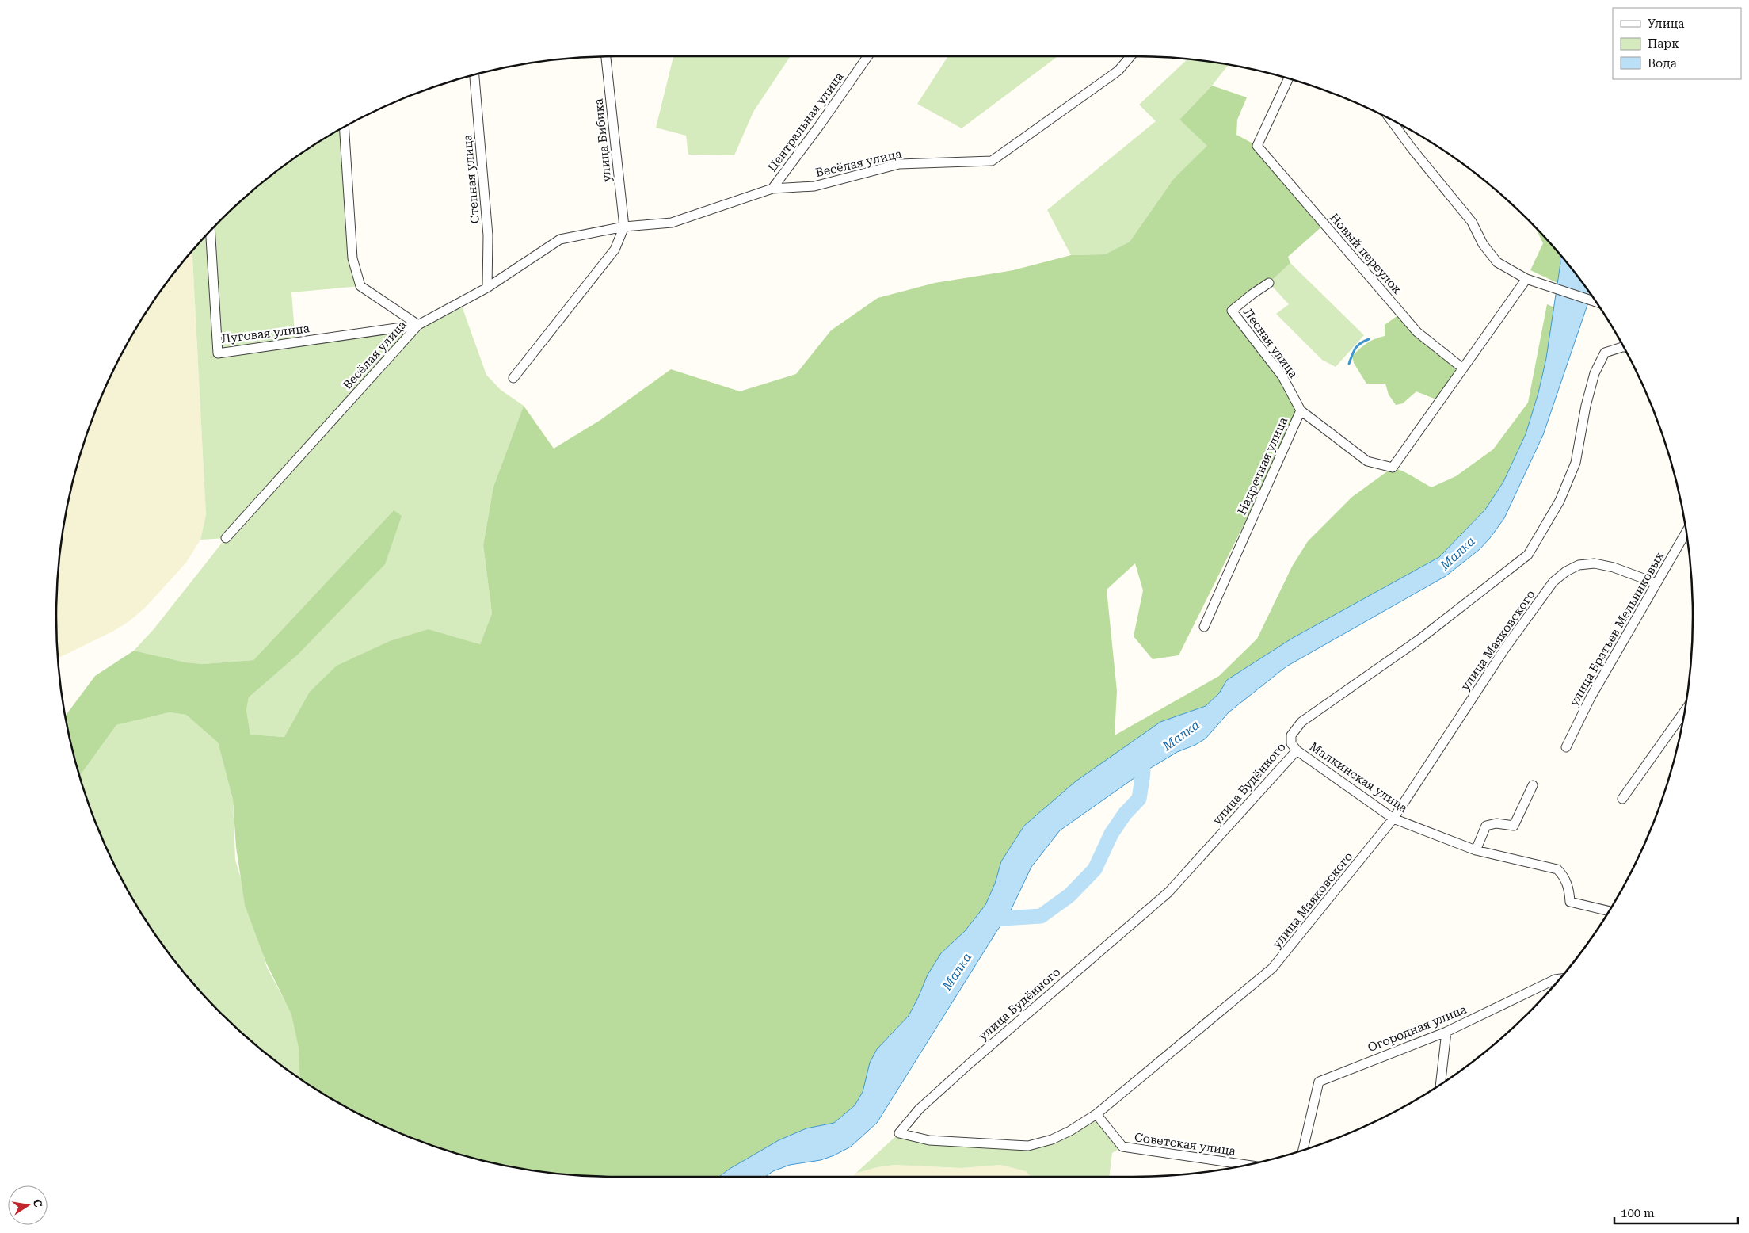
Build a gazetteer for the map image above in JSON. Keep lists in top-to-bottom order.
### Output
{
  "streets": {
    "street": [
      "Центральная улица",
      "улица Бибика",
      "Весёлая улица",
      "Степная улица",
      "Новый переулок",
      "Луговая улица",
      "Лесная улица",
      "Надречная улица",
      "улица Братьев Мельниковых",
      "улица Маяковского",
      "Малкинская улица",
      "улица Будённого",
      "Огородная улица",
      "Советская улица"
    ]
  },
  "crossings": [
    ["Центральная улица", "Весёлая улица"],
    ["улица Бибика", "Весёлая улица"],
    ["Весёлая улица", "Степная улица"],
    ["Весёлая улица", "Луговая улица"],
    ["Новый переулок", "Надречная улица"],
    ["Лесная улица", "Надречная улица"],
    ["улица Братьев Мельниковых", "улица Маяковского"],
    ["улица Маяковского", "Малкинская улица"],
    ["улица Маяковского", "улица Будённого"],
    ["улица Маяковского", "Советская улица"],
    ["Малкинская улица", "улица Будённого"]
  ],
  "water": ["Малка"],
  "legend": ["Улица", "Парк", "Вода"],
  "scale_bar": "100 m",
  "north": "right"
}
